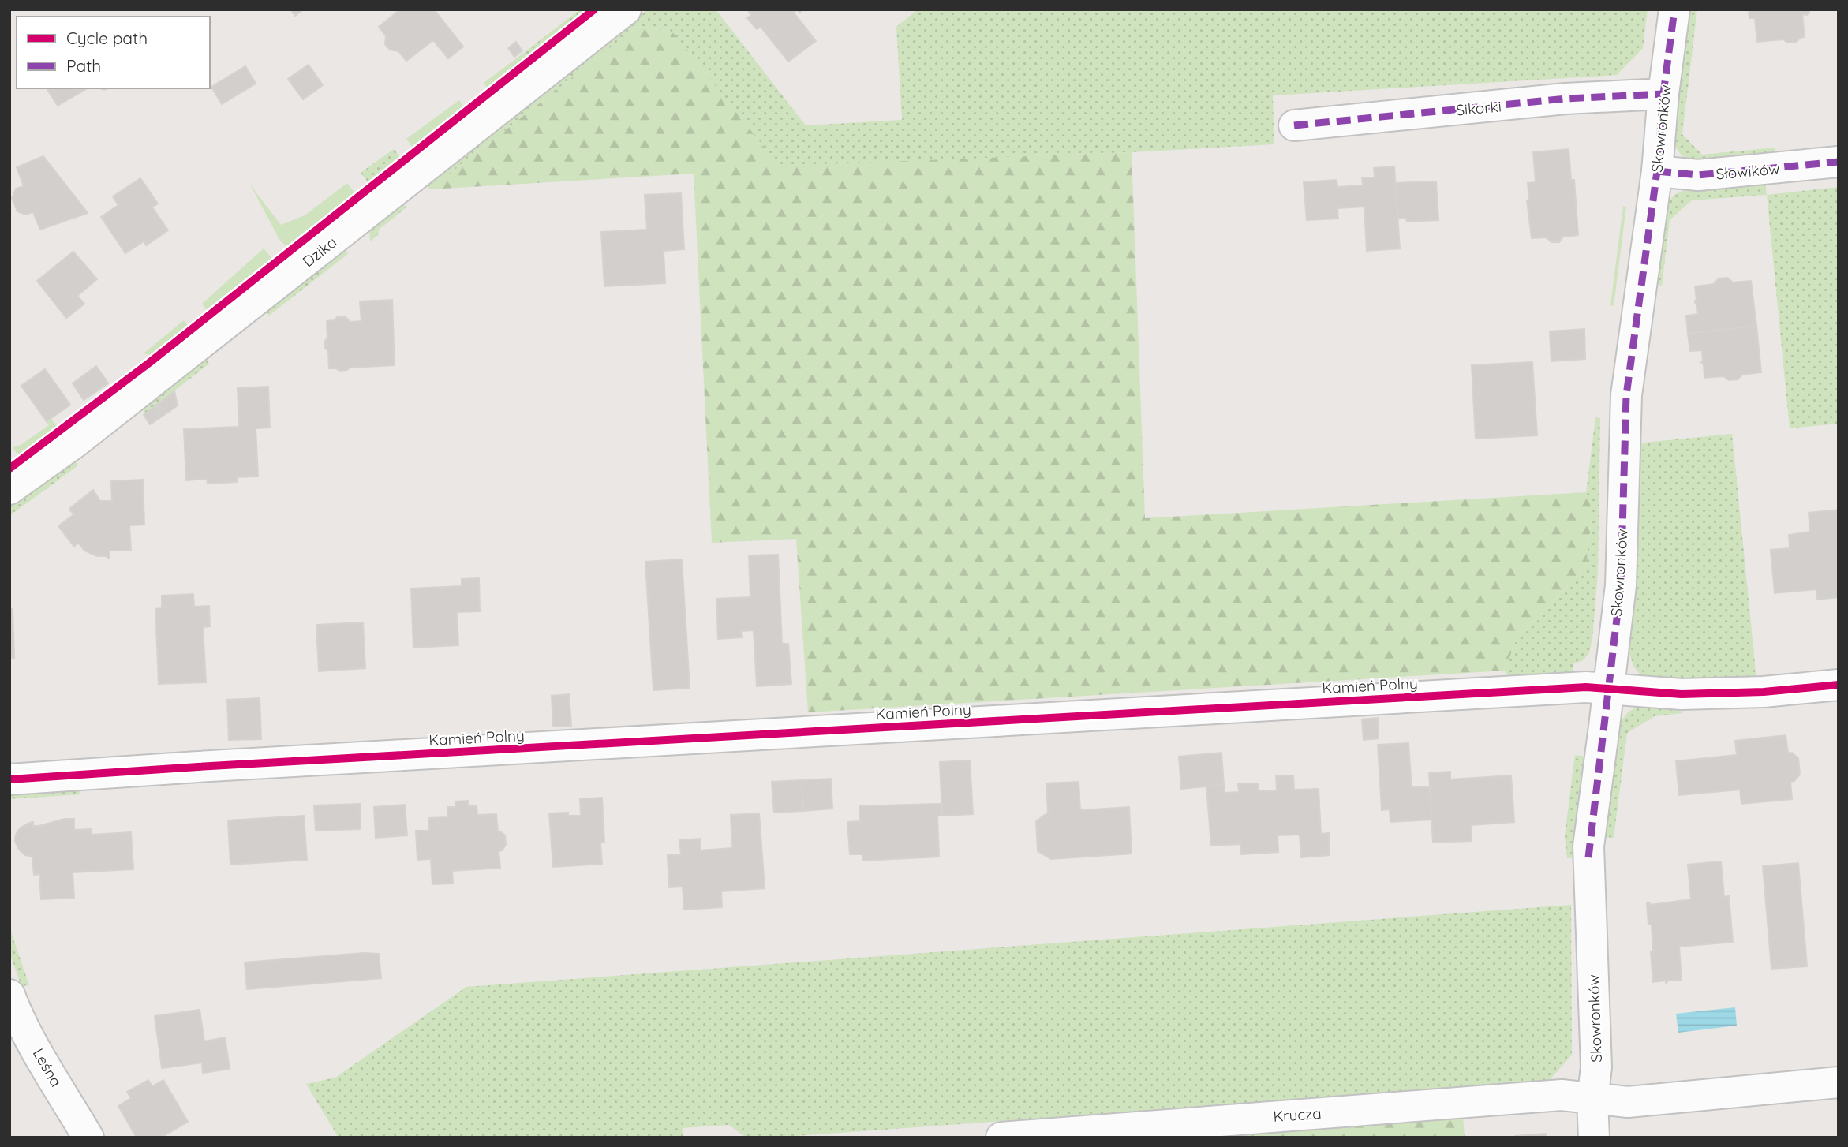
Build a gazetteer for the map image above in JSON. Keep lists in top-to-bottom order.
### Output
{
  "streets": {
    "street": [
      "Sikorki",
      "Skowronków",
      "Słowików",
      "Dzika",
      "Kamień Polny",
      "Leśna",
      "Krucza"
    ]
  },
  "crossings": [
    ["Sikorki", "Skowronków"],
    ["Skowronków", "Słowików"],
    ["Skowronków", "Kamień Polny"],
    ["Skowronków", "Krucza"]
  ],
  "legend": ["Cycle path", "Path"]
}
